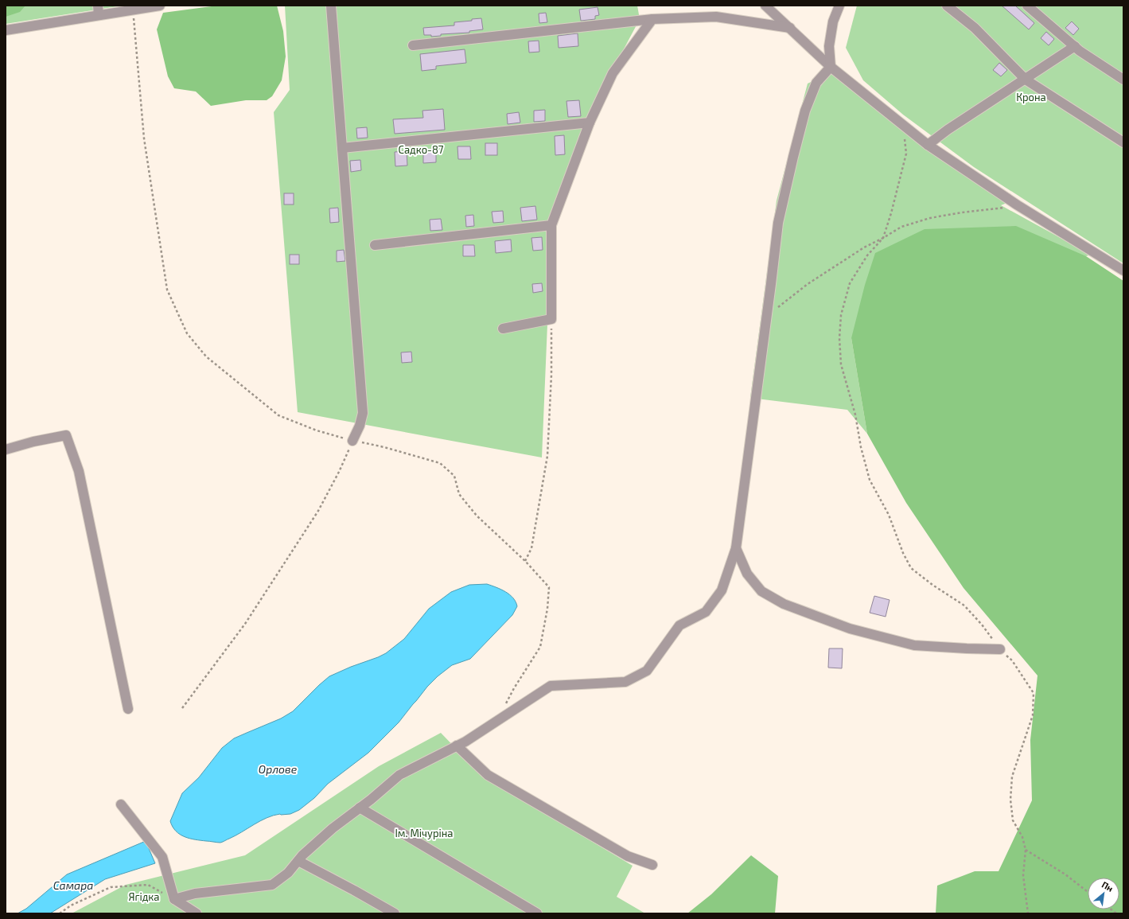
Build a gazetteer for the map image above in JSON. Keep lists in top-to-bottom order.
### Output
{
  "water": ["Орлове", "Самара"],
  "parks": [
    "Крона",
    "Садко-87",
    "Ім. Мічуріна",
    "Ягідка"
  ],
  "north": "top right"
}
